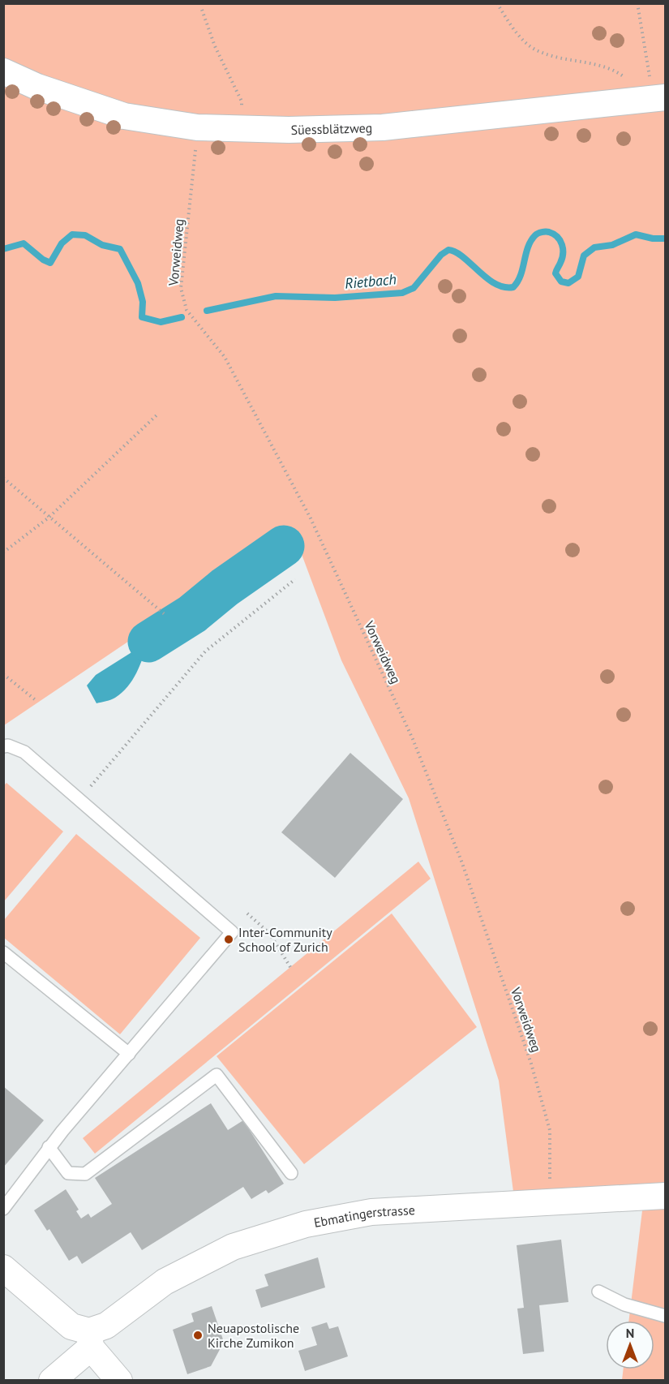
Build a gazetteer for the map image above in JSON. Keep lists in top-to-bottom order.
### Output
{
  "streets": {
    "street": ["Süessblätzweg", "Ebmatingerstrasse"],
    "path": ["Vorweidweg"]
  },
  "crossings": [
    ["Süessblätzweg", "Vorweidweg"],
    ["Vorweidweg", "Ebmatingerstrasse"]
  ],
  "water": ["Rietbach"],
  "places": ["Inter-Community School of Zurich", "Neuapostolische Kirche Zumikon"],
  "north": "top"
}
